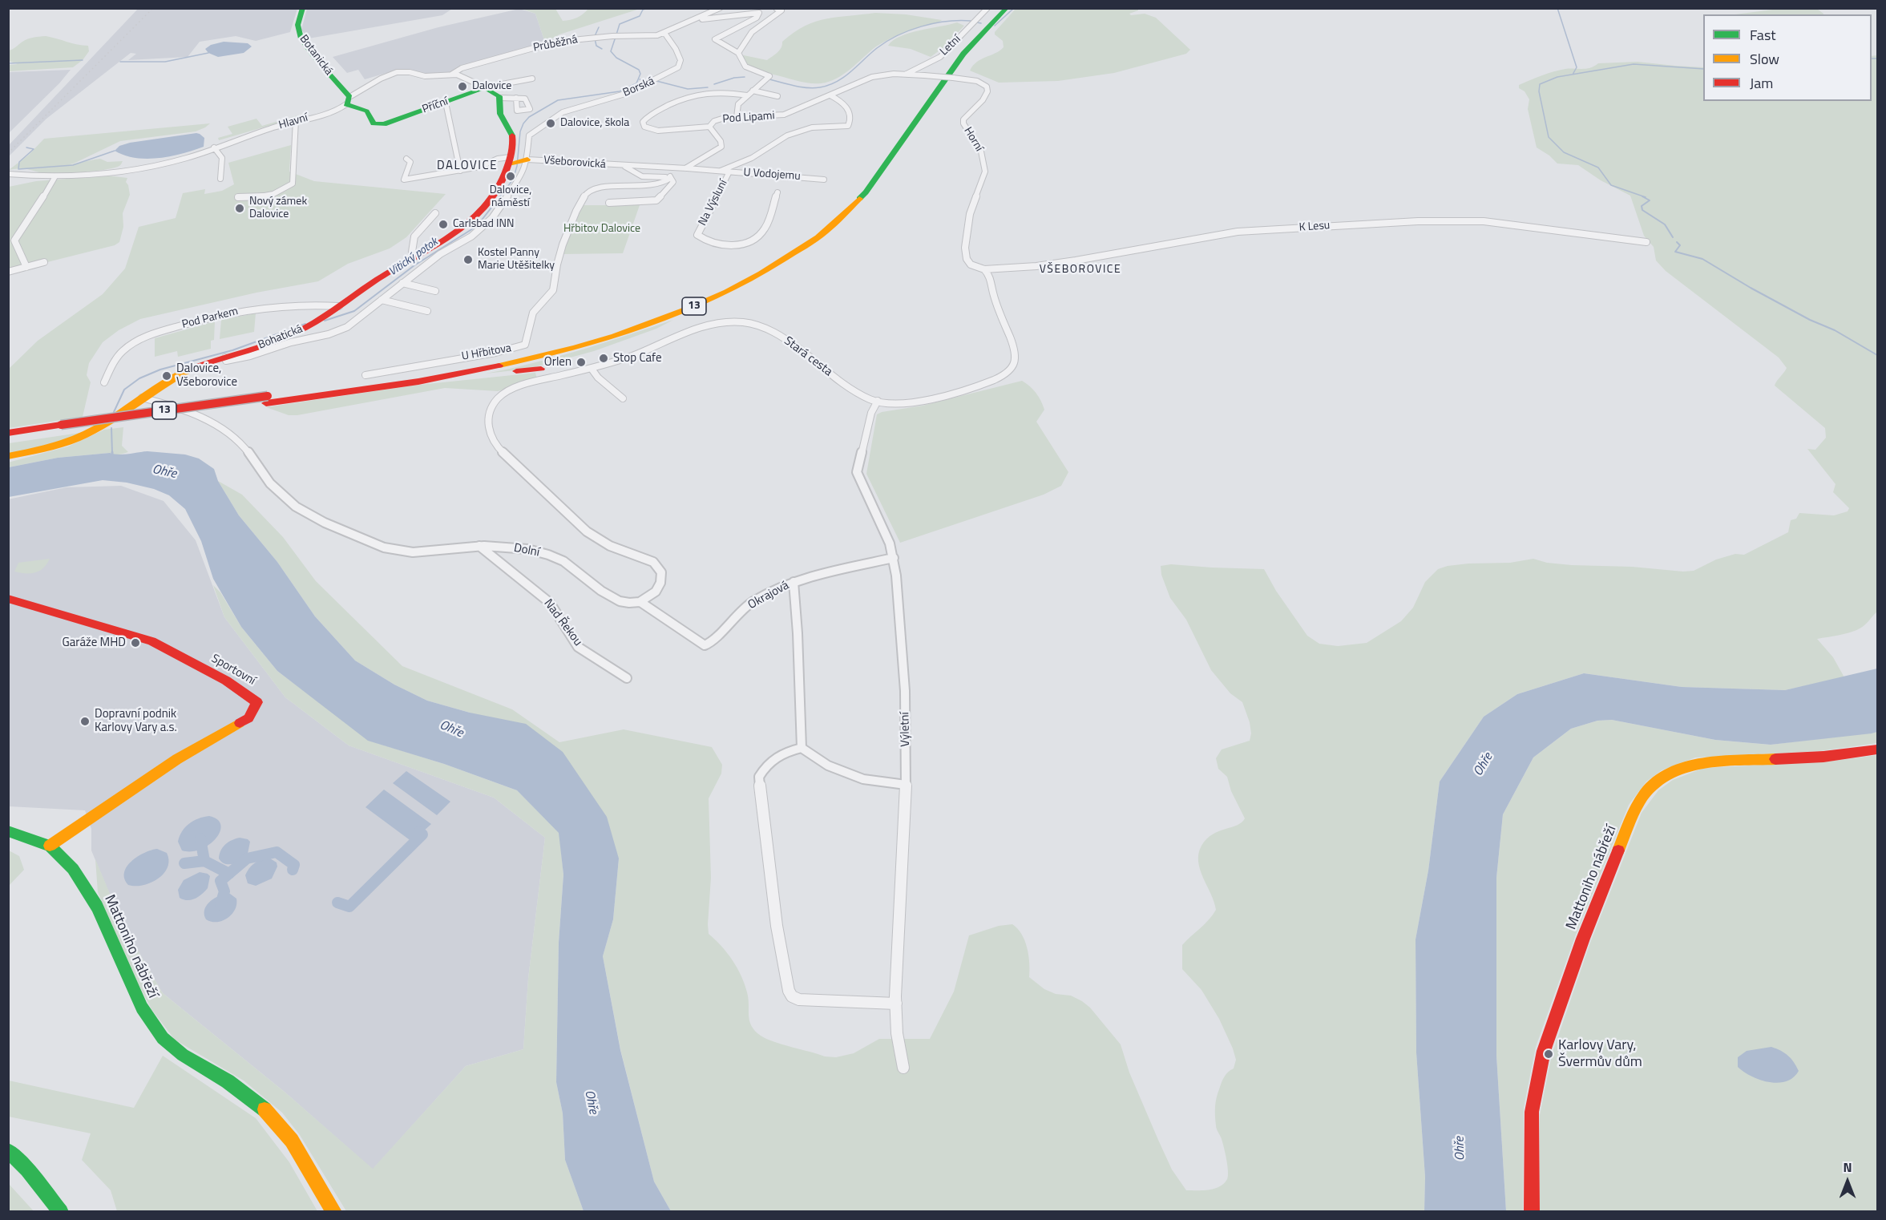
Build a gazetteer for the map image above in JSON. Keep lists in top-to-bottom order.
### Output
{
  "streets": {
    "main road": [
      "Botanická",
      "Příční",
      "Hlavní",
      "13",
      "Bohatická",
      "Sportovní",
      "Mattoniho nábřeží"
    ],
    "street": [
      "Průběžná",
      "Letní",
      "Borská",
      "Pod Lipami",
      "Horní",
      "Všeborovická",
      "U Vodojemu",
      "Na Výsluní",
      "K Lesu",
      "Pod Parkem",
      "U Hřbitova",
      "Stará cesta",
      "Dolní",
      "Okrajová",
      "Nad Řekou",
      "Výletní"
    ]
  },
  "crossings": [
    ["Průběžná", "Borská"],
    ["Průběžná", "Hlavní"],
    ["Letní", "Pod Lipami"],
    ["Letní", "Horní"],
    ["Botanická", "Příční"],
    ["Botanická", "Hlavní"],
    ["Borská", "Všeborovická"],
    ["Borská", "Bohatická"],
    ["Příční", "Hlavní"],
    ["Pod Lipami", "Horní"],
    ["Pod Lipami", "Všeborovická"],
    ["Horní", "K Lesu"],
    ["Horní", "Stará cesta"],
    ["Všeborovická", "U Vodojemu"],
    ["Všeborovická", "Bohatická"],
    ["Všeborovická", "U Hřbitova"],
    ["U Vodojemu", "Na Výsluní"],
    ["K Lesu", "Stará cesta"],
    ["Pod Parkem", "Bohatická"],
    ["Bohatická", "Dolní"],
    ["Stará cesta", "Dolní"],
    ["Stará cesta", "Okrajová"],
    ["Stará cesta", "Výletní"],
    ["Dolní", "Okrajová"],
    ["Dolní", "Nad Řekou"],
    ["Okrajová", "Výletní"],
    ["Sportovní", "Mattoniho nábřeží"]
  ],
  "districts": ["DALOVICE", "VŠEBOROVICE"],
  "water": ["Vitický potok", "Ohře"],
  "parks": ["Hřbitov Dalovice"],
  "places": [
    "Dalovice",
    "Dalovice, škola",
    "Dalovice, náměstí",
    "Nový zámek Dalovice",
    "Carlsbad INN",
    "Kostel Panny Marie Utěšitelky",
    "Stop Cafe",
    "Orlen",
    "Dalovice, Všeborovice",
    "Garáže MHD",
    "Dopravní podnik Karlovy Vary a.s.",
    "Karlovy Vary, Švermův dům"
  ],
  "legend": ["Fast", "Slow", "Jam"],
  "north": "top"
}
